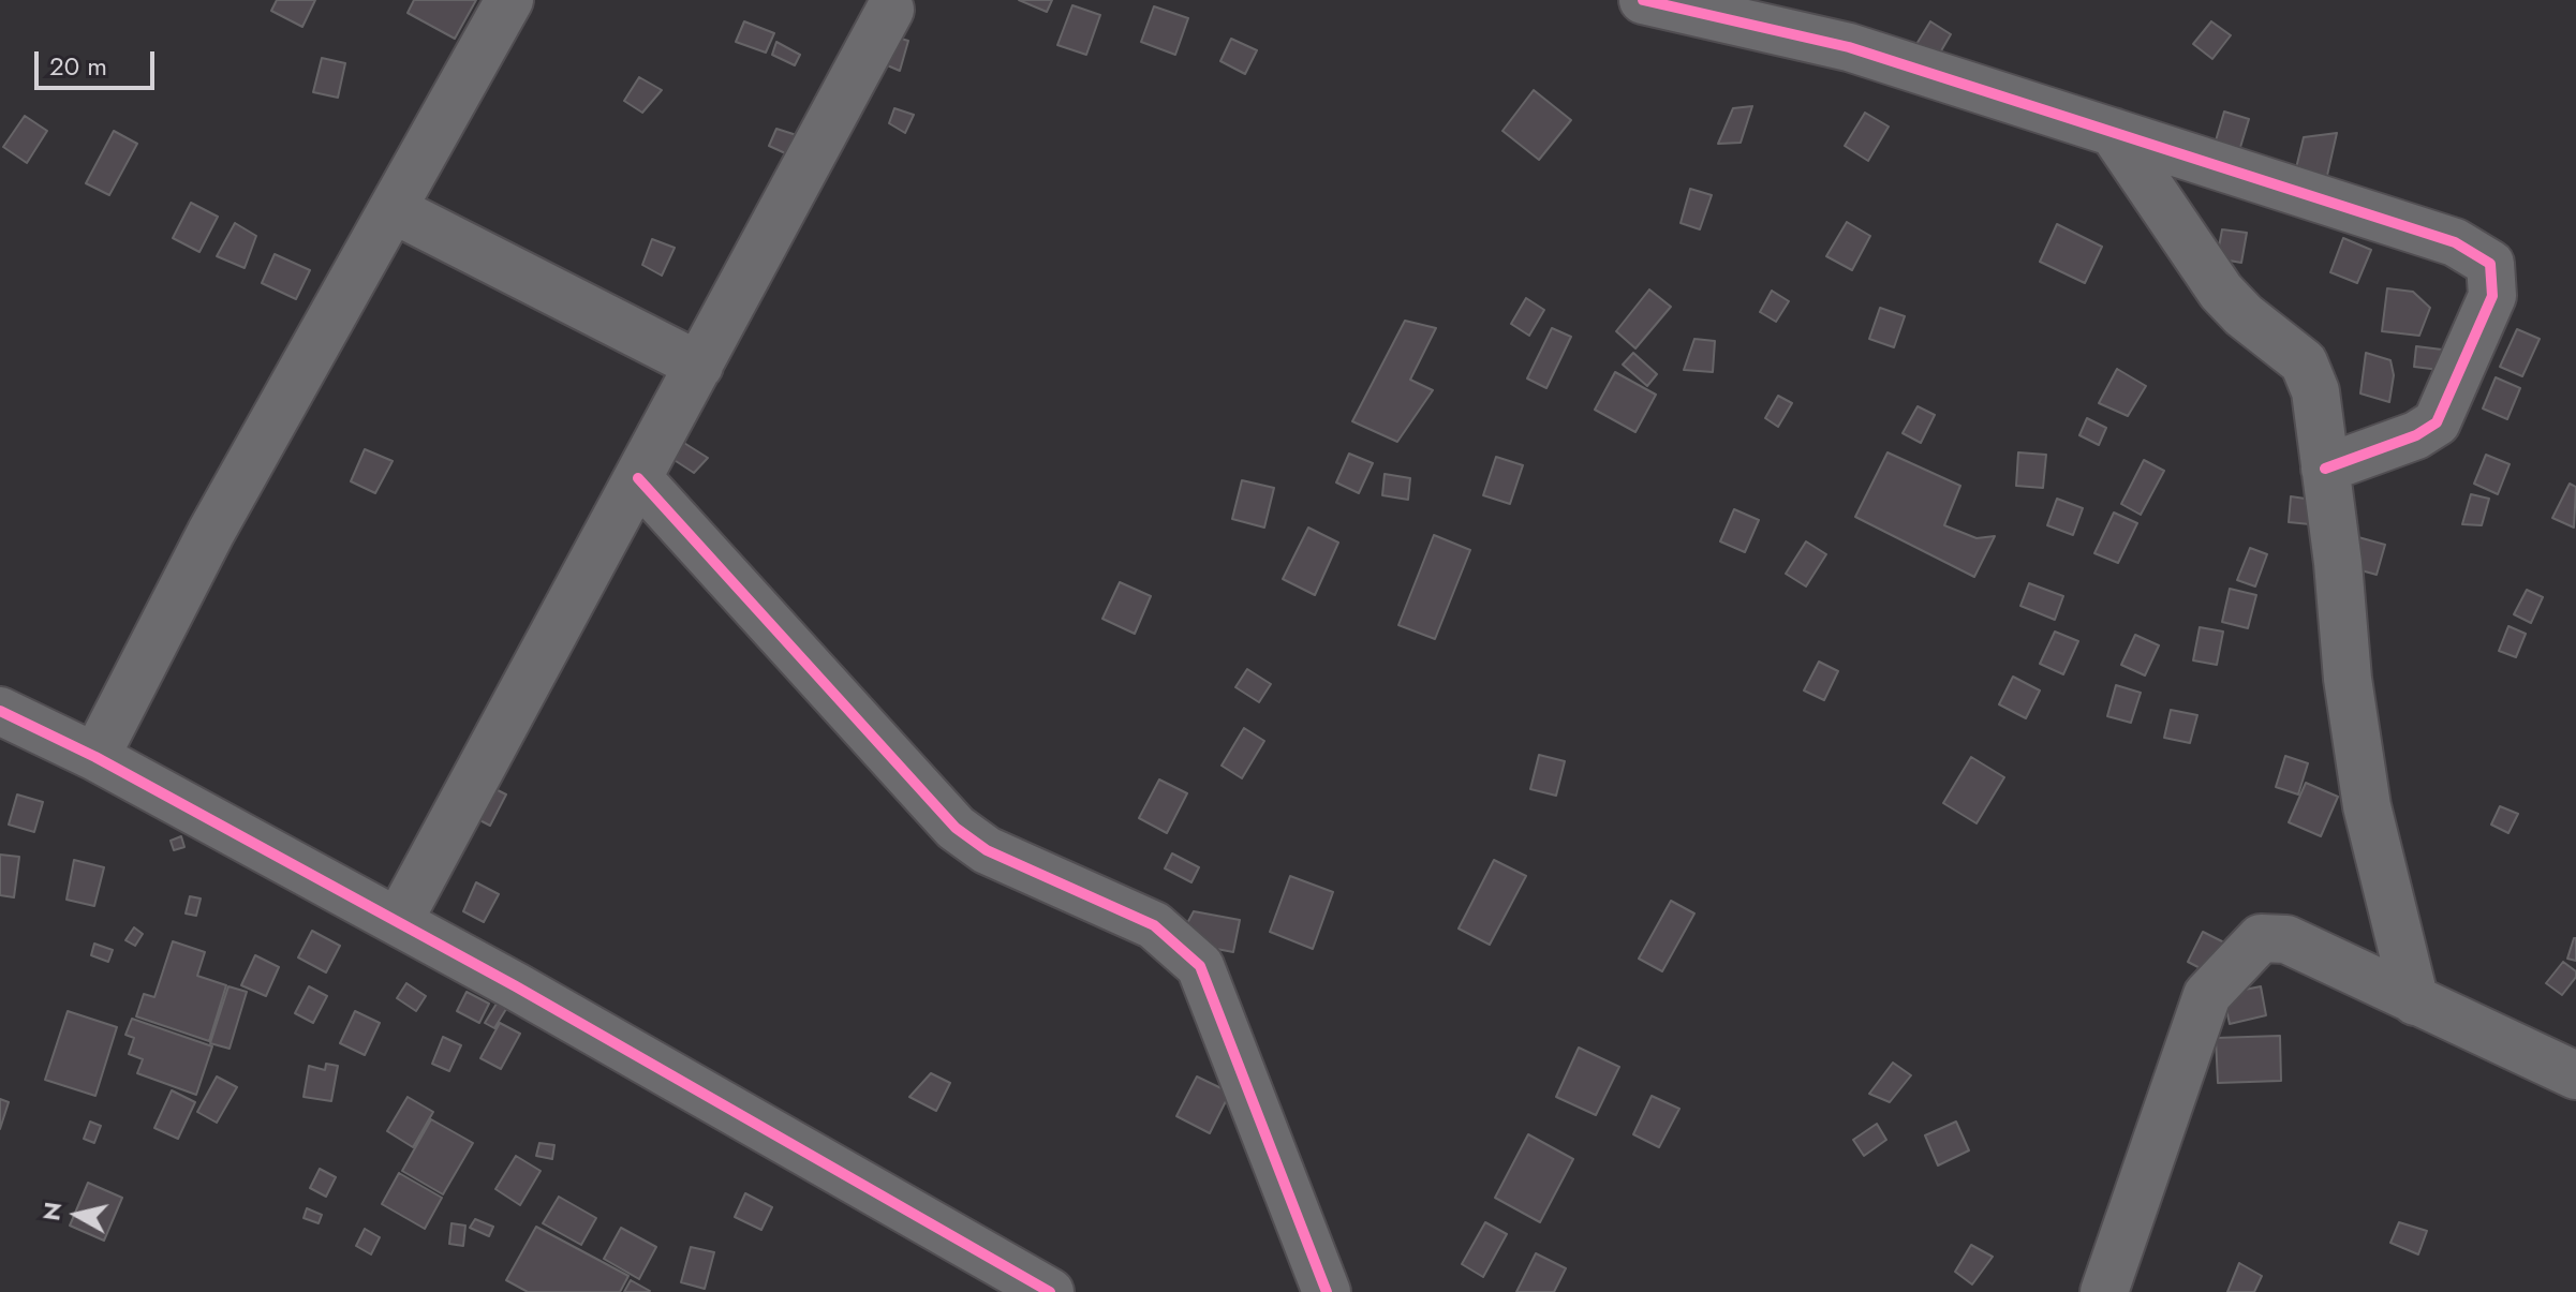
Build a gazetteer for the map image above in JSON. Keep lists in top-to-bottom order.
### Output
{
  "scale_bar": "20 m",
  "north": "left"
}
